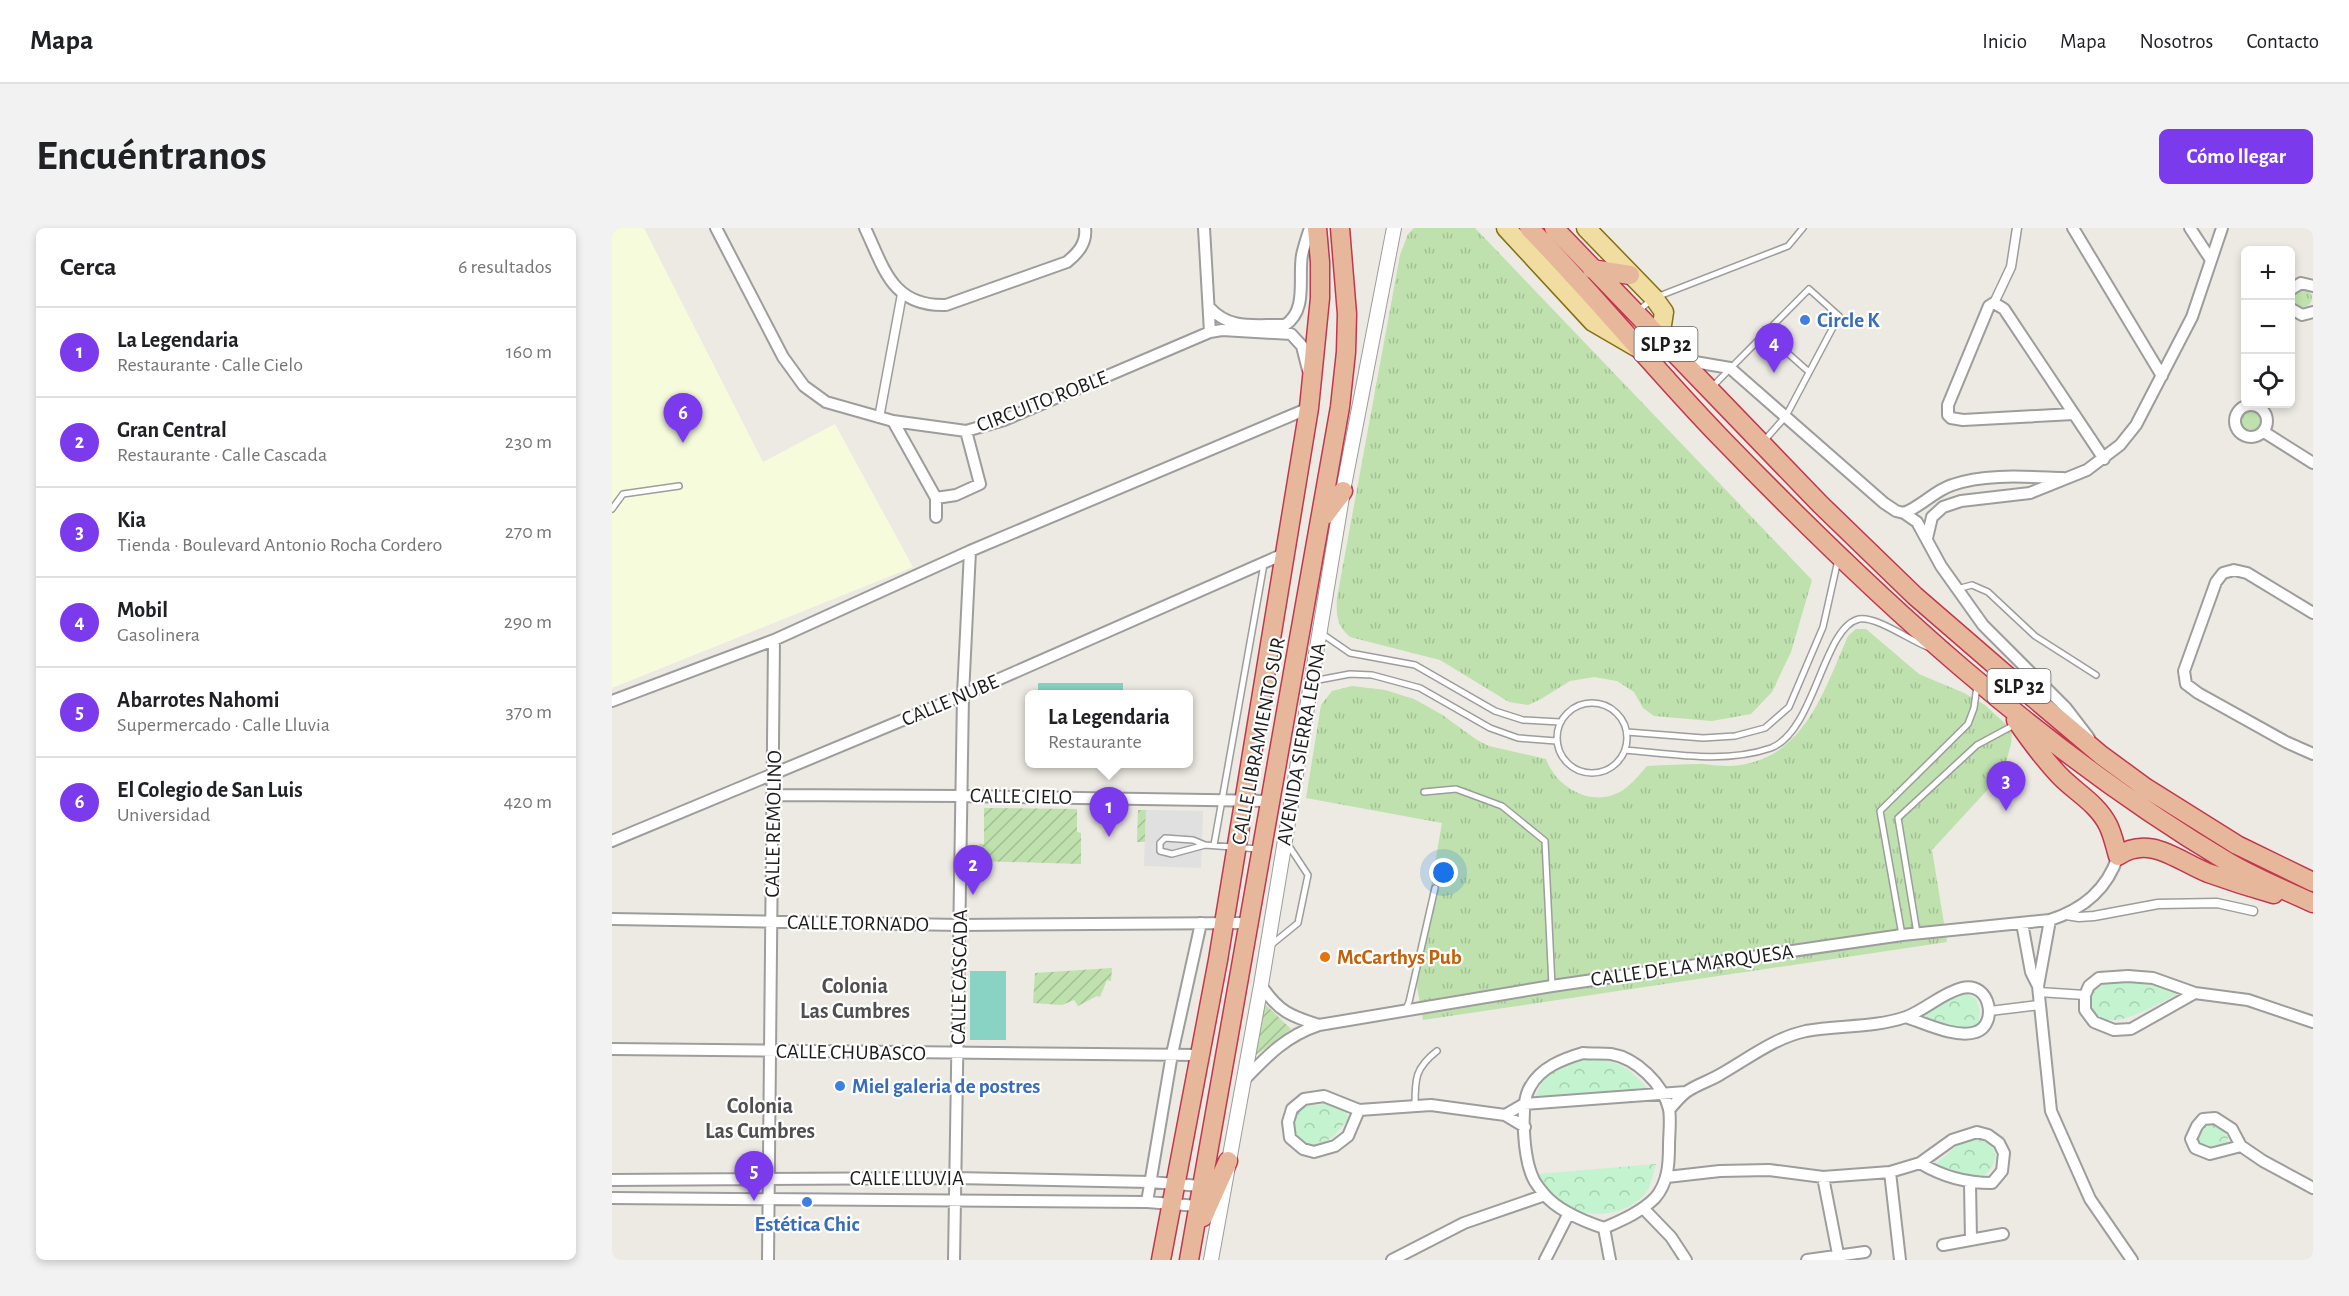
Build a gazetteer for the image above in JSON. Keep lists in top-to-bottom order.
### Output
{
  "streets": {
    "highway": ["SLP 32", "CALLE LIBRAMIENTO SUR"],
    "street": [
      "CIRCUITO ROBLE",
      "CALLE NUBE",
      "AVENIDA SIERRA LEONA",
      "CALLE CIELO",
      "CALLE REMOLINO",
      "CALLE TORNADO",
      "CALLE DE LA MARQUESA",
      "CALLE CASCADA",
      "CALLE CHUBASCO",
      "CALLE LLUVIA"
    ]
  },
  "crossings": [
    ["CALLE NUBE", "CALLE LIBRAMIENTO SUR"],
    ["CALLE NUBE", "CALLE REMOLINO"],
    ["CALLE NUBE", "CALLE CASCADA"],
    ["CALLE LIBRAMIENTO SUR", "CALLE CIELO"],
    ["CALLE LIBRAMIENTO SUR", "CALLE TORNADO"],
    ["CALLE LIBRAMIENTO SUR", "CALLE CHUBASCO"],
    ["CALLE LIBRAMIENTO SUR", "CALLE LLUVIA"],
    ["AVENIDA SIERRA LEONA", "CALLE DE LA MARQUESA"],
    ["CALLE CIELO", "CALLE REMOLINO"],
    ["CALLE CIELO", "CALLE CASCADA"],
    ["CALLE REMOLINO", "CALLE TORNADO"],
    ["CALLE REMOLINO", "CALLE CHUBASCO"],
    ["CALLE REMOLINO", "CALLE LLUVIA"],
    ["CALLE TORNADO", "CALLE CASCADA"],
    ["CALLE CASCADA", "CALLE CHUBASCO"],
    ["CALLE CASCADA", "CALLE LLUVIA"]
  ],
  "districts": ["Colonia Las Cumbres", "Colonia Las Cumbres"],
  "places": [
    "Circle K",
    "McCarthys Pub",
    "Miel galeria de postres",
    "Estética Chic"
  ],
  "page": {
    "header": "Mapa",
    "nav": [
      "Inicio",
      "Mapa",
      "Nosotros",
      "Contacto"
    ],
    "buttons": "Cómo llegar",
    "title": "Encuéntranos",
    "heading": ["Cerca", "6 resultados"],
    "map_buttons": ["+", "−"],
    "list": [
      {
        "mark": "1",
        "name": "La Legendaria",
        "note": "Restaurante · Calle Cielo",
        "value": "160 m"
      },
      {
        "mark": "2",
        "name": "Gran Central",
        "note": "Restaurante · Calle Cascada",
        "value": "230 m"
      },
      {
        "mark": "3",
        "name": "Kia",
        "note": "Tienda · Boulevard Antonio Rocha Cordero",
        "value": "270 m"
      },
      {
        "mark": "4",
        "name": "Mobil",
        "note": "Gasolinera",
        "value": "290 m"
      },
      {
        "mark": "5",
        "name": "Abarrotes Nahomi",
        "note": "Supermercado · Calle Lluvia",
        "value": "370 m"
      },
      {
        "mark": "6",
        "name": "El Colegio de San Luis",
        "note": "Universidad",
        "value": "420 m"
      }
    ],
    "pins": [
      "4",
      "6",
      "3",
      "1",
      "2",
      "5"
    ],
    "popup": ["La Legendaria", "Restaurante"]
  }
}
